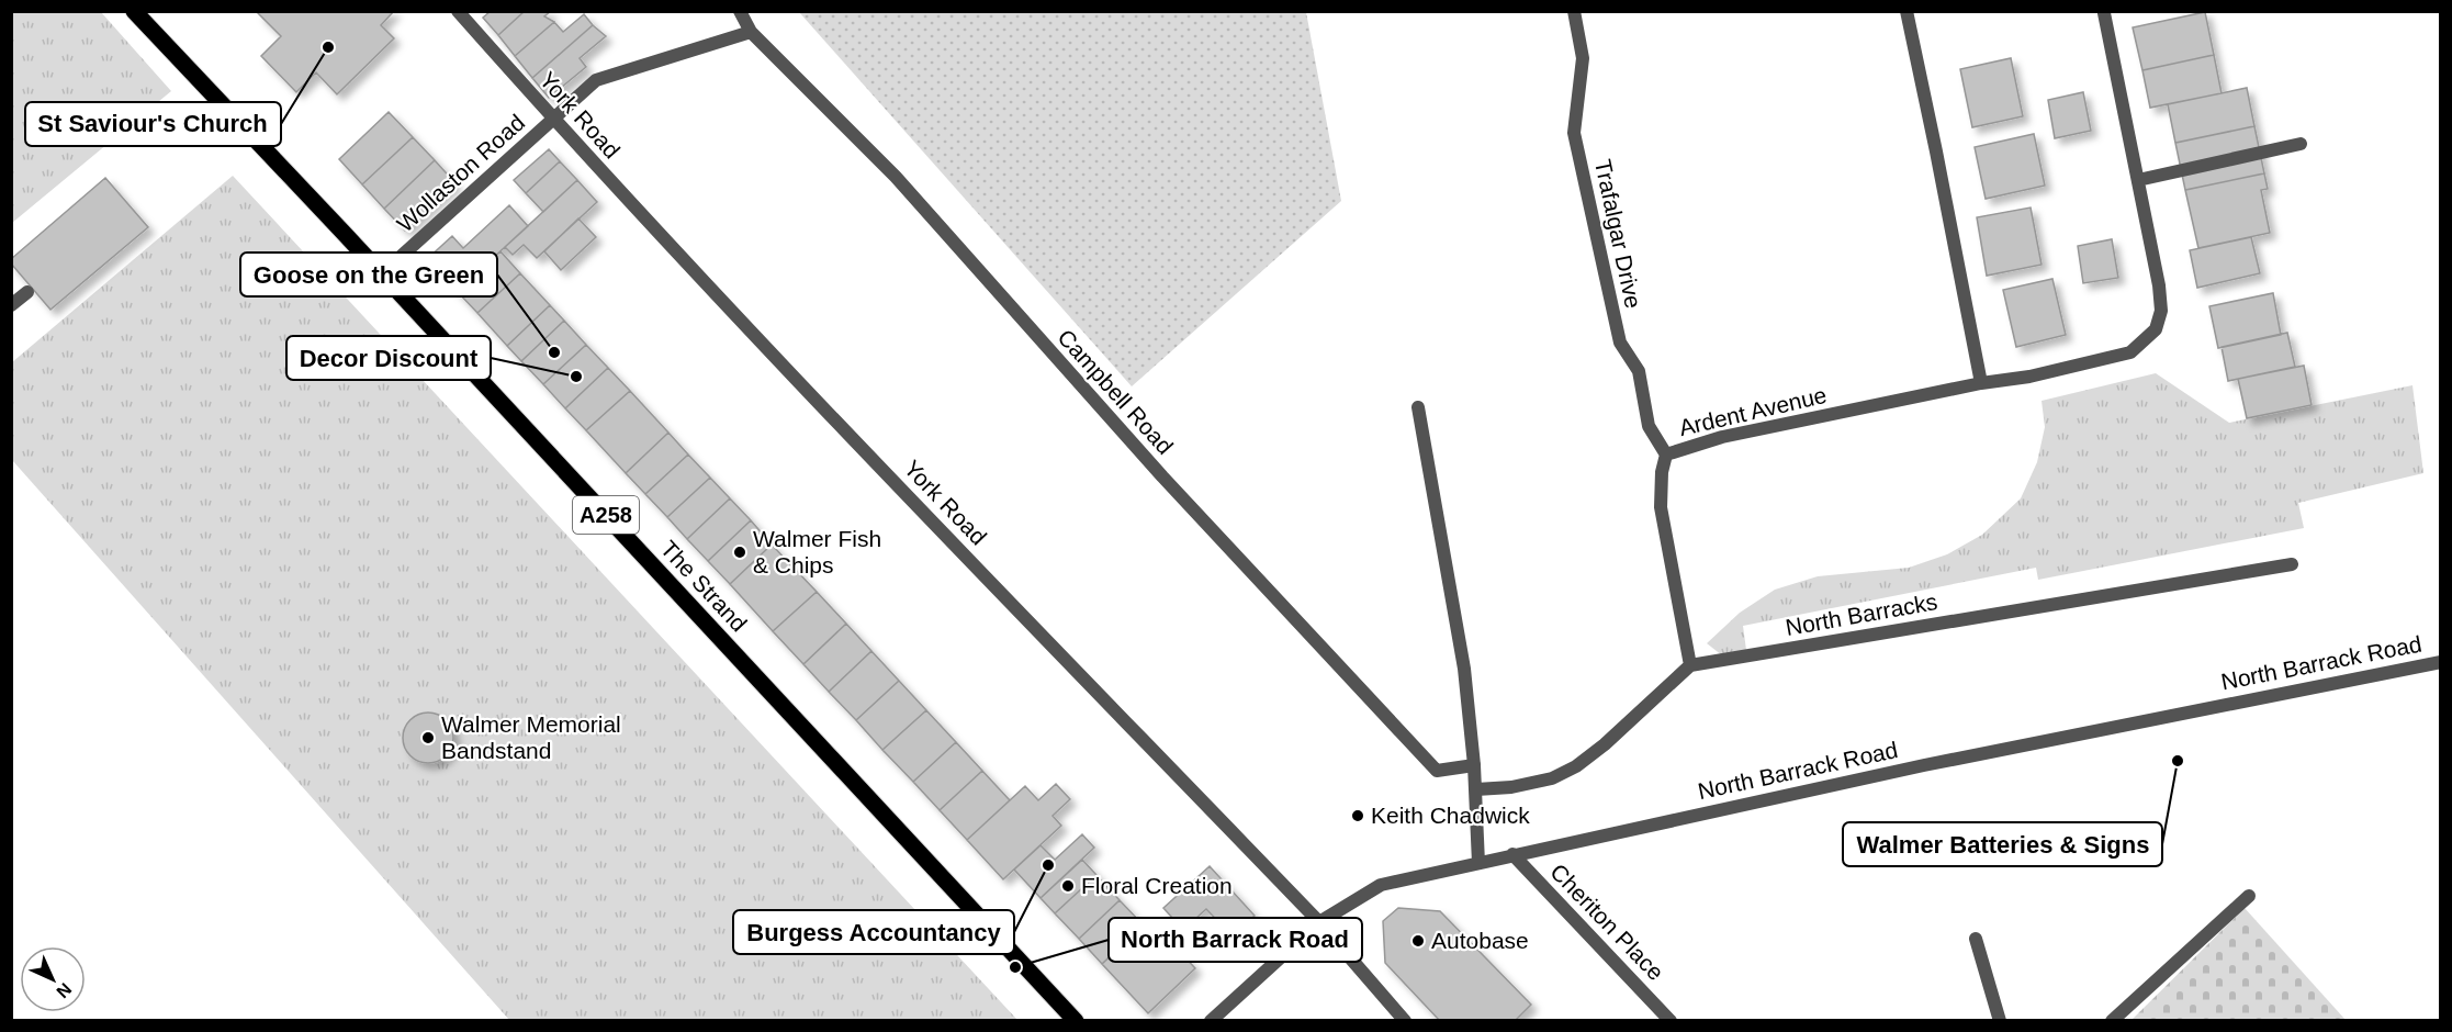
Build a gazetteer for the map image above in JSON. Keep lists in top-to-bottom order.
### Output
{
  "streets": {
    "main road": ["A258", "The Strand"],
    "street": [
      "York Road",
      "Wollaston Road",
      "Trafalgar Drive",
      "Campbell Road",
      "Ardent Avenue",
      "North Barracks",
      "North Barrack Road",
      "Cheriton Place"
    ]
  },
  "crossings": [
    ["York Road", "Wollaston Road"],
    ["York Road", "North Barrack Road"],
    ["Wollaston Road", "Campbell Road"],
    ["Wollaston Road", "The Strand"],
    ["Trafalgar Drive", "Ardent Avenue"],
    ["Ardent Avenue", "North Barracks"],
    ["North Barrack Road", "Cheriton Place"]
  ],
  "places": [
    "St Saviour's Church",
    "Goose on the Green",
    "Decor Discount",
    "Walmer Fish & Chips",
    "Walmer Memorial Bandstand",
    "Walmer Batteries & Signs",
    "Keith Chadwick",
    "Burgess Accountancy",
    "Floral Creation",
    "Autobase",
    "North Barrack Road"
  ],
  "north": "bottom right"
}
